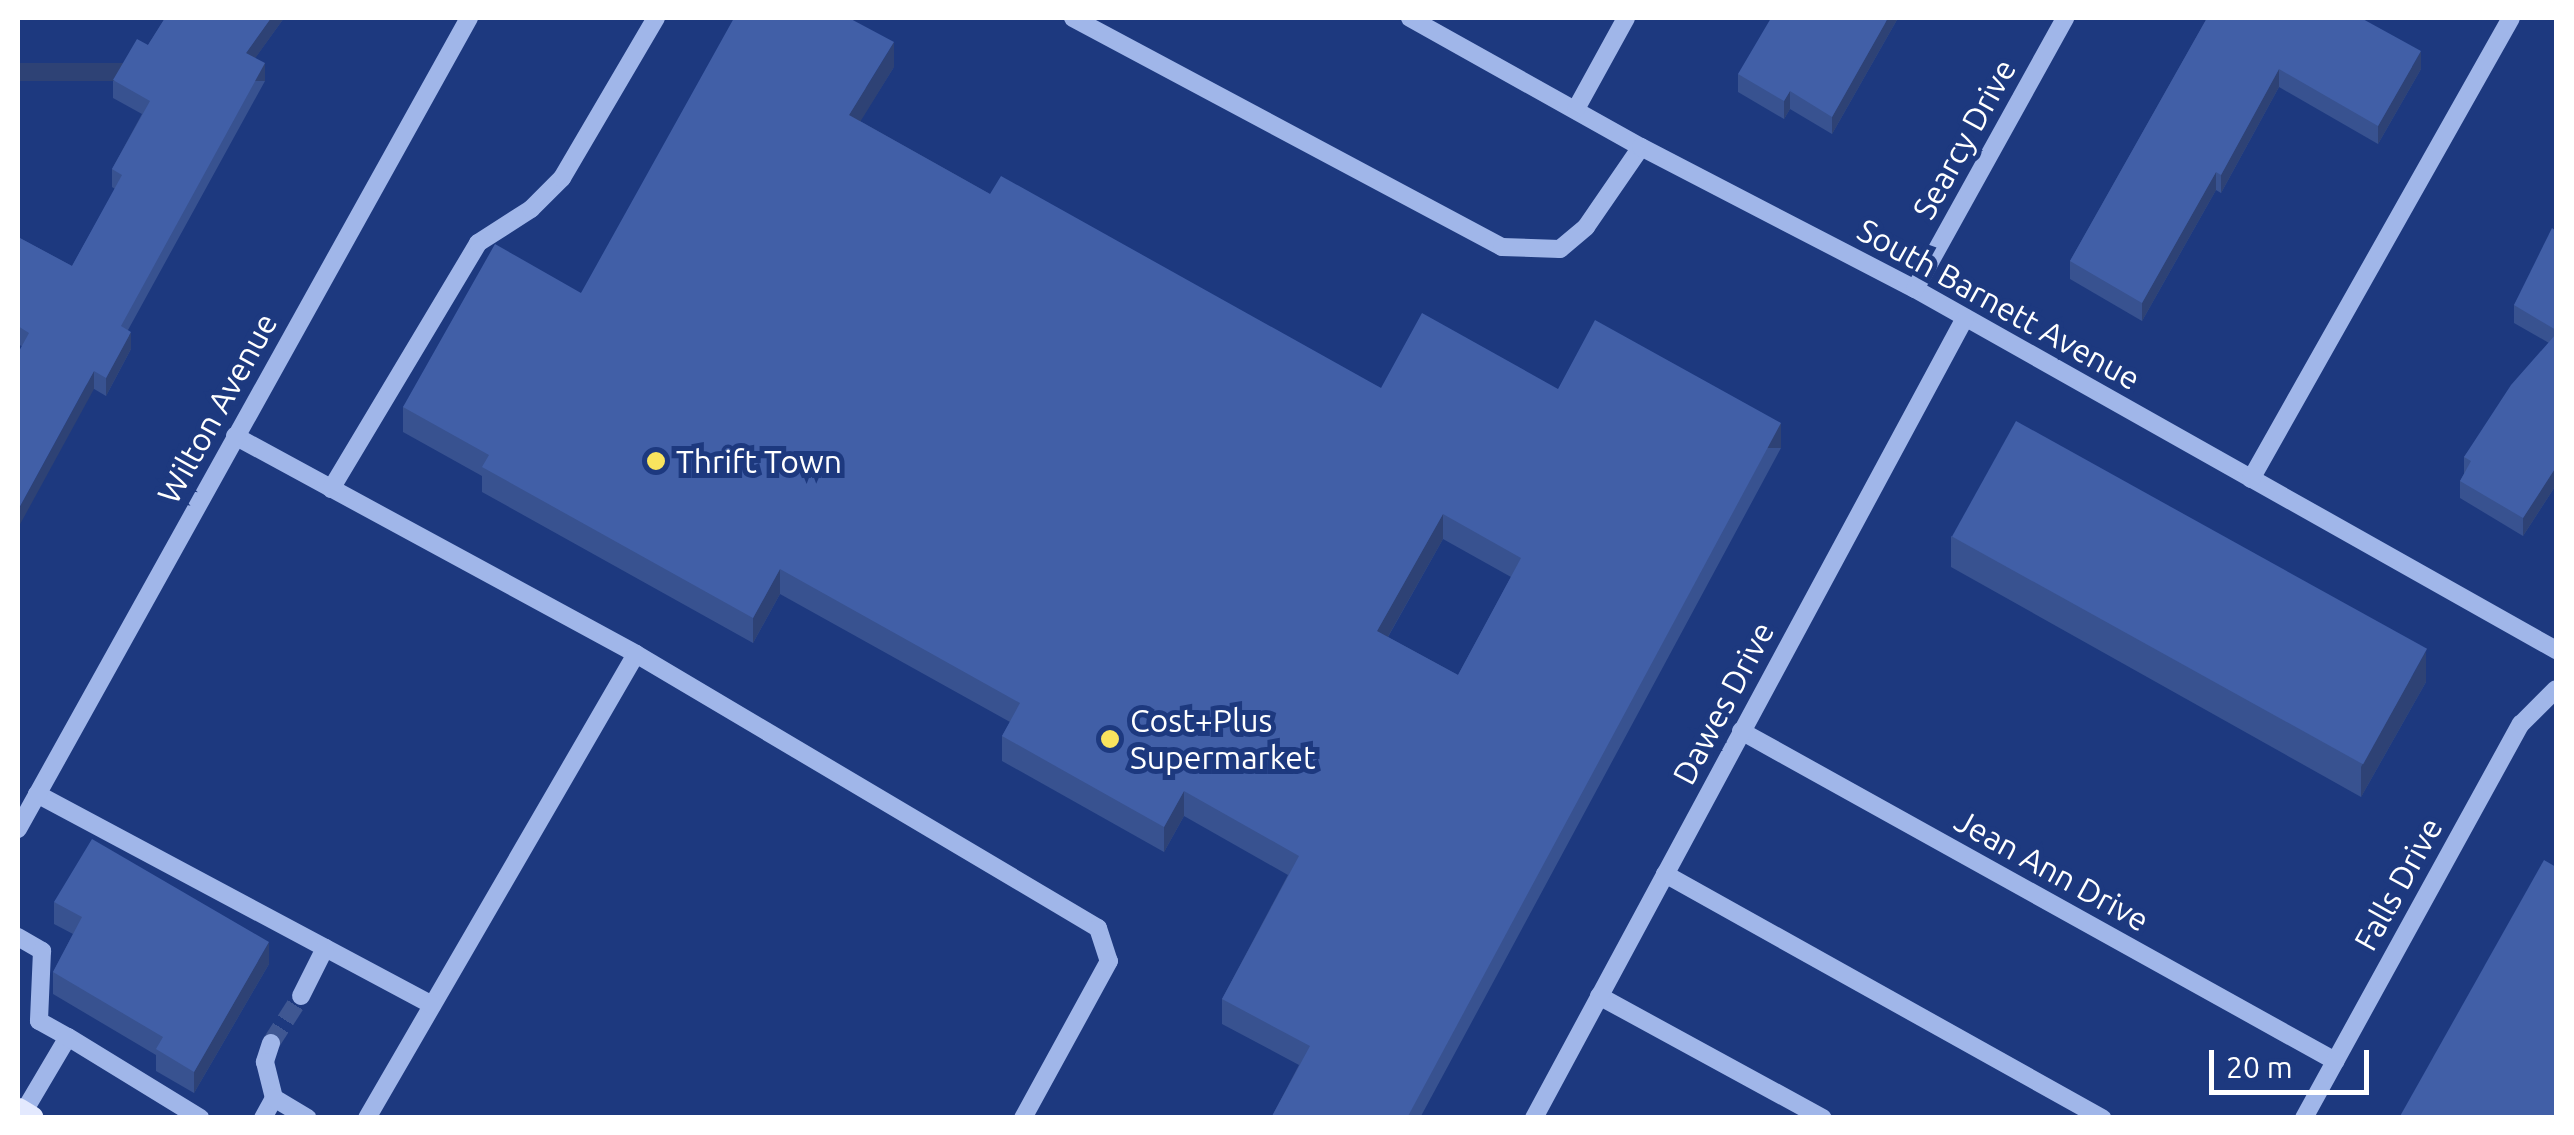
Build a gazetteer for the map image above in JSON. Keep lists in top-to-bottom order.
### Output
{
  "streets": {
    "street": [
      "Searcy Drive",
      "South Barnett Avenue",
      "Wilton Avenue",
      "Dawes Drive",
      "Jean Ann Drive",
      "Falls Drive"
    ]
  },
  "crossings": [
    ["Searcy Drive", "South Barnett Avenue"],
    ["South Barnett Avenue", "Dawes Drive"],
    ["Dawes Drive", "Jean Ann Drive"],
    ["Jean Ann Drive", "Falls Drive"]
  ],
  "places": ["Thrift Town", "Cost+Plus Supermarket"],
  "scale_bar": "20 m"
}
